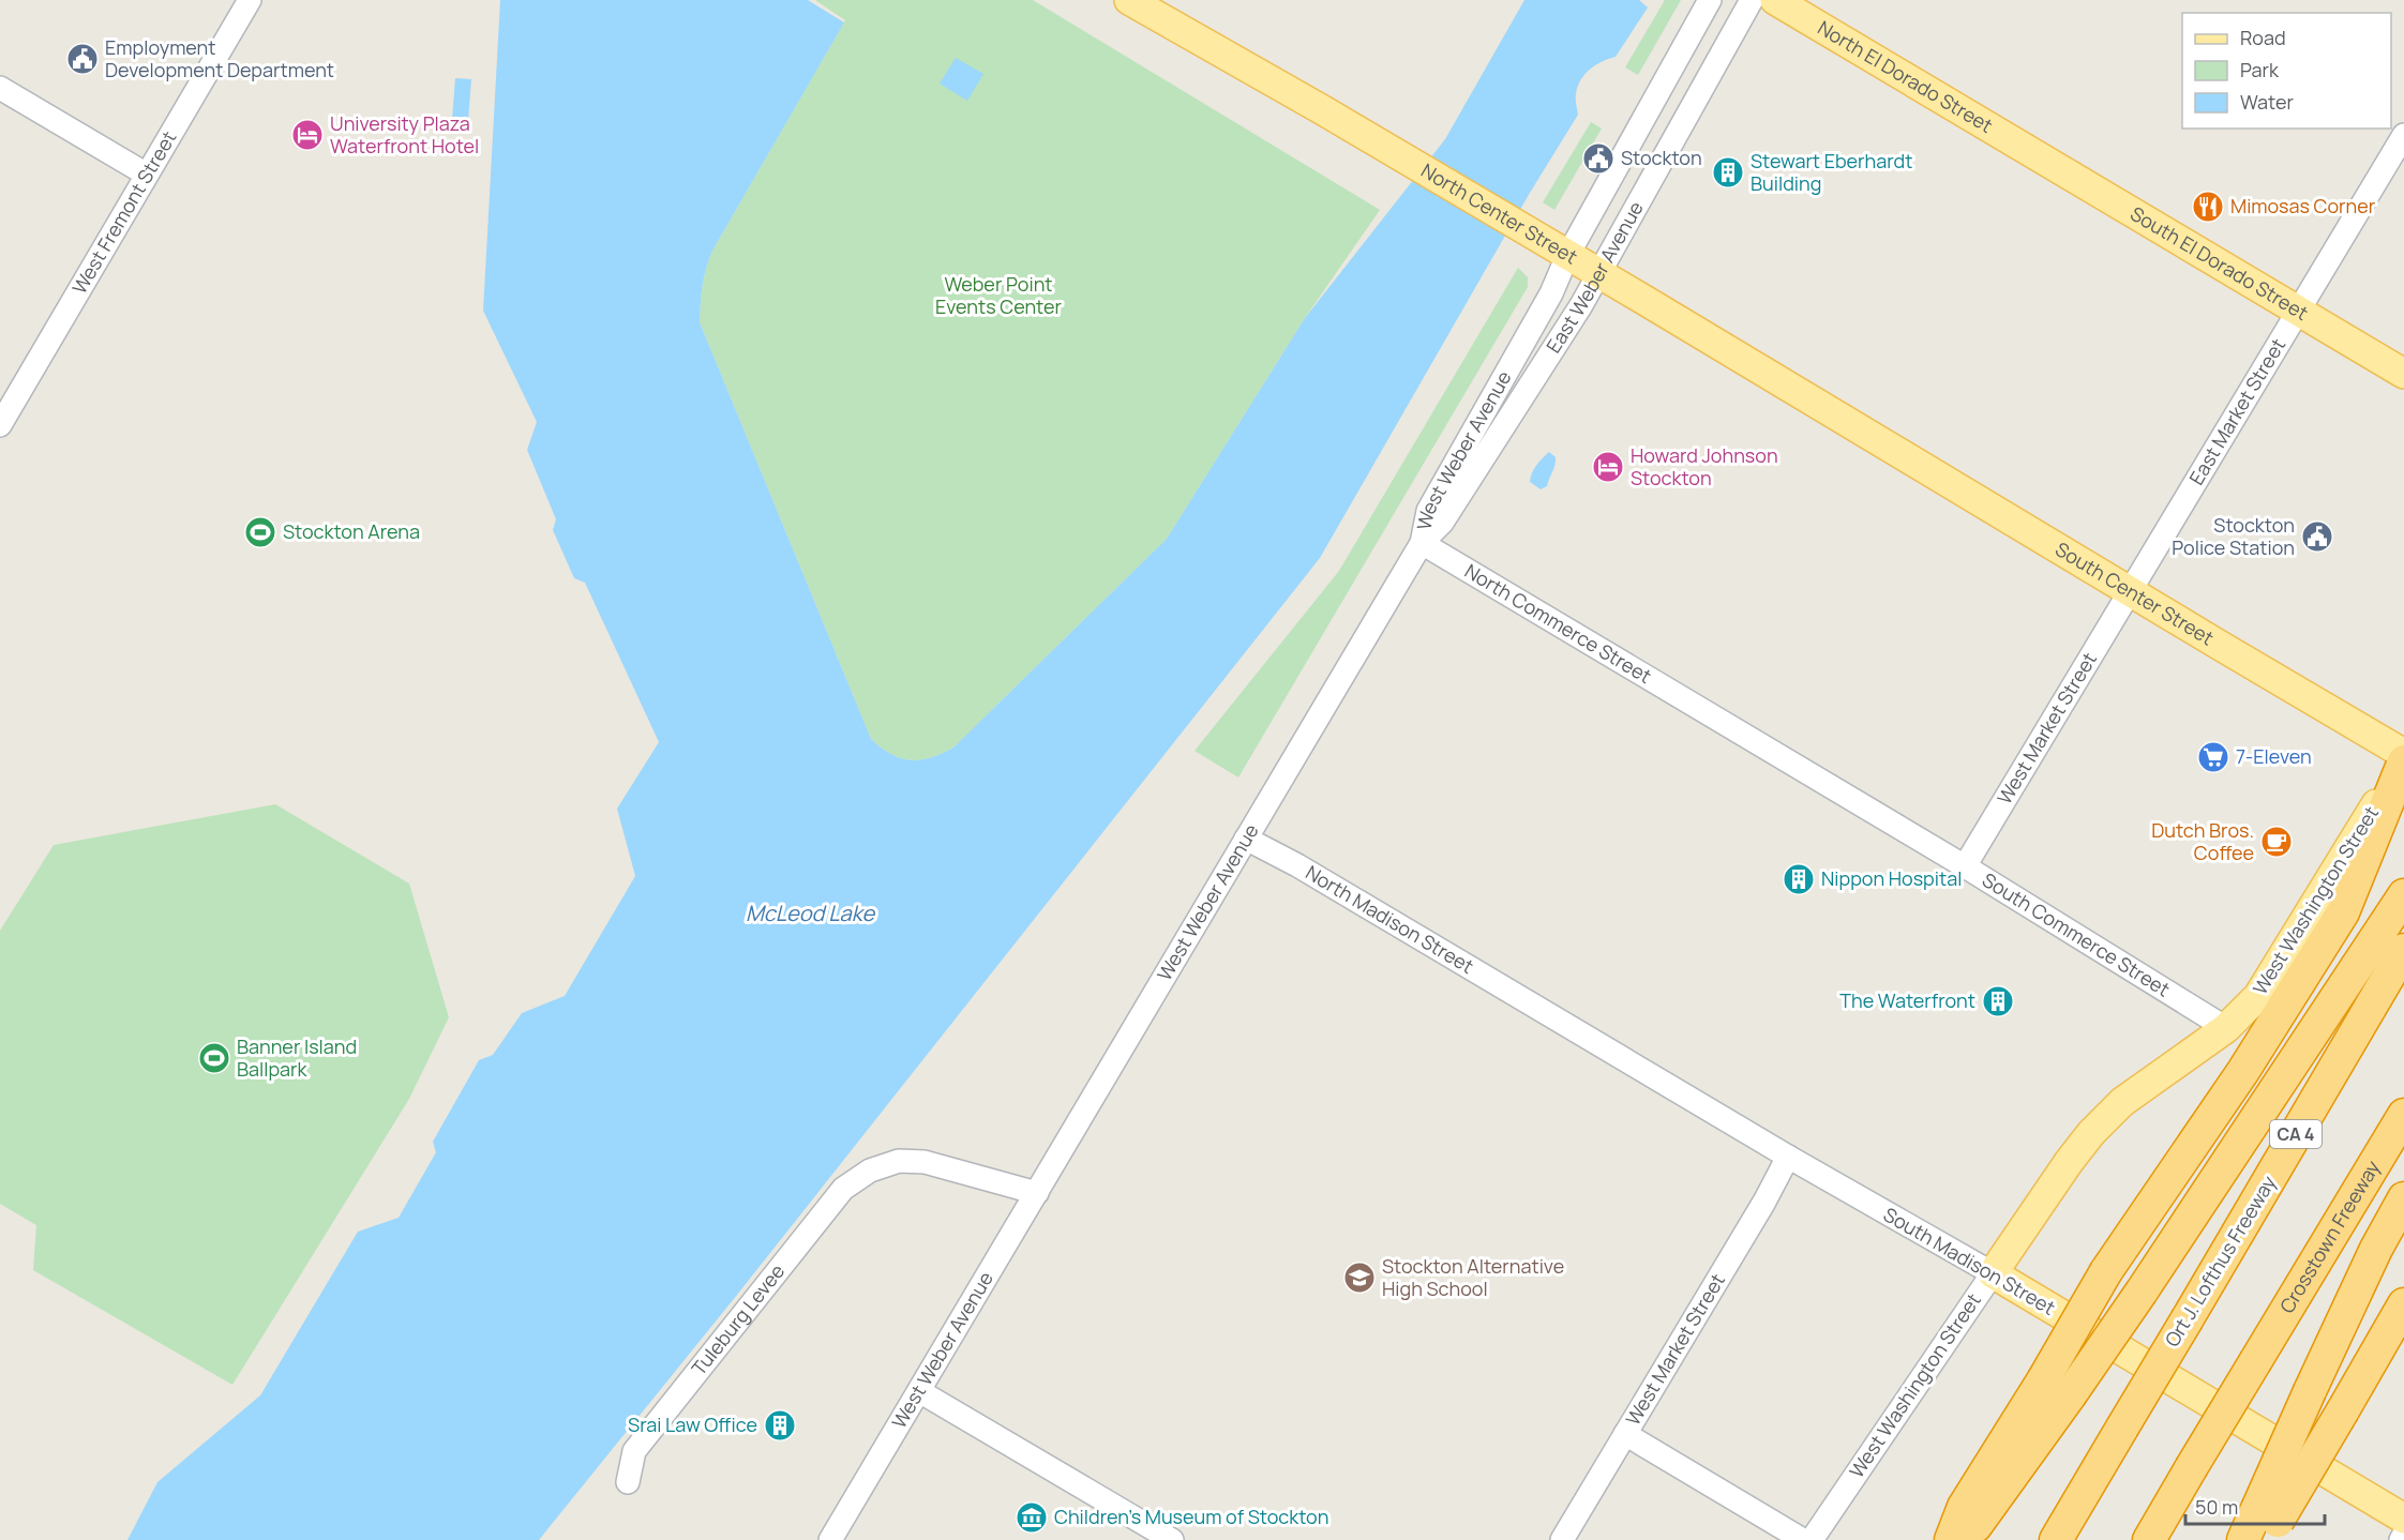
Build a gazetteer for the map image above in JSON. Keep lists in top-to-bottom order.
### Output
{
  "streets": {
    "highway": ["CA 4", "Crosstown Freeway", "Ort J. Lofthus Freeway"],
    "main road": [
      "North El Dorado Street",
      "North Center Street",
      "South El Dorado Street",
      "South Center Street",
      "West Washington Street",
      "South Madison Street"
    ],
    "street": [
      "West Fremont Street",
      "East Weber Avenue",
      "East Market Street",
      "West Weber Avenue",
      "North Commerce Street",
      "West Market Street",
      "North Madison Street",
      "South Commerce Street",
      "Tuleburg Levee"
    ]
  },
  "crossings": [
    ["North El Dorado Street", "South El Dorado Street"],
    ["North Center Street", "East Weber Avenue"],
    ["North Center Street", "West Weber Avenue"],
    ["North Center Street", "South Center Street"],
    ["South El Dorado Street", "East Market Street"],
    ["East Weber Avenue", "West Weber Avenue"],
    ["East Weber Avenue", "North Commerce Street"],
    ["East Market Street", "South Center Street"],
    ["East Market Street", "West Market Street"],
    ["West Weber Avenue", "North Commerce Street"],
    ["West Weber Avenue", "North Madison Street"],
    ["West Weber Avenue", "Tuleburg Levee"],
    ["South Center Street", "West Market Street"],
    ["North Commerce Street", "South Commerce Street"],
    ["West Market Street", "South Commerce Street"],
    ["West Market Street", "South Madison Street"],
    ["West Washington Street", "South Commerce Street"],
    ["West Washington Street", "South Madison Street"],
    ["North Madison Street", "South Madison Street"]
  ],
  "water": ["McLeod Lake"],
  "parks": ["Weber Point Events Center"],
  "places": {
    "public building": ["Employment Development Department", "Stockton", "Stockton Police Station"],
    "hotel": ["University Plaza Waterfront Hotel", "Howard Johnson Stockton"],
    "building": [
      "Stewart Eberhardt Building",
      "Nippon Hospital",
      "The Waterfront",
      "Srai Law Office"
    ],
    "restaurant": ["Mimosas Corner"],
    "sports": ["Stockton Arena", "Banner Island Ballpark"],
    "supermarket": ["7-Eleven"],
    "cafe": ["Dutch Bros. Coffee"],
    "school or university": ["Stockton Alternative High School"],
    "museum": ["Children's Museum of Stockton"]
  },
  "legend": ["Road", "Park", "Water"],
  "scale_bar": "50 m"
}
